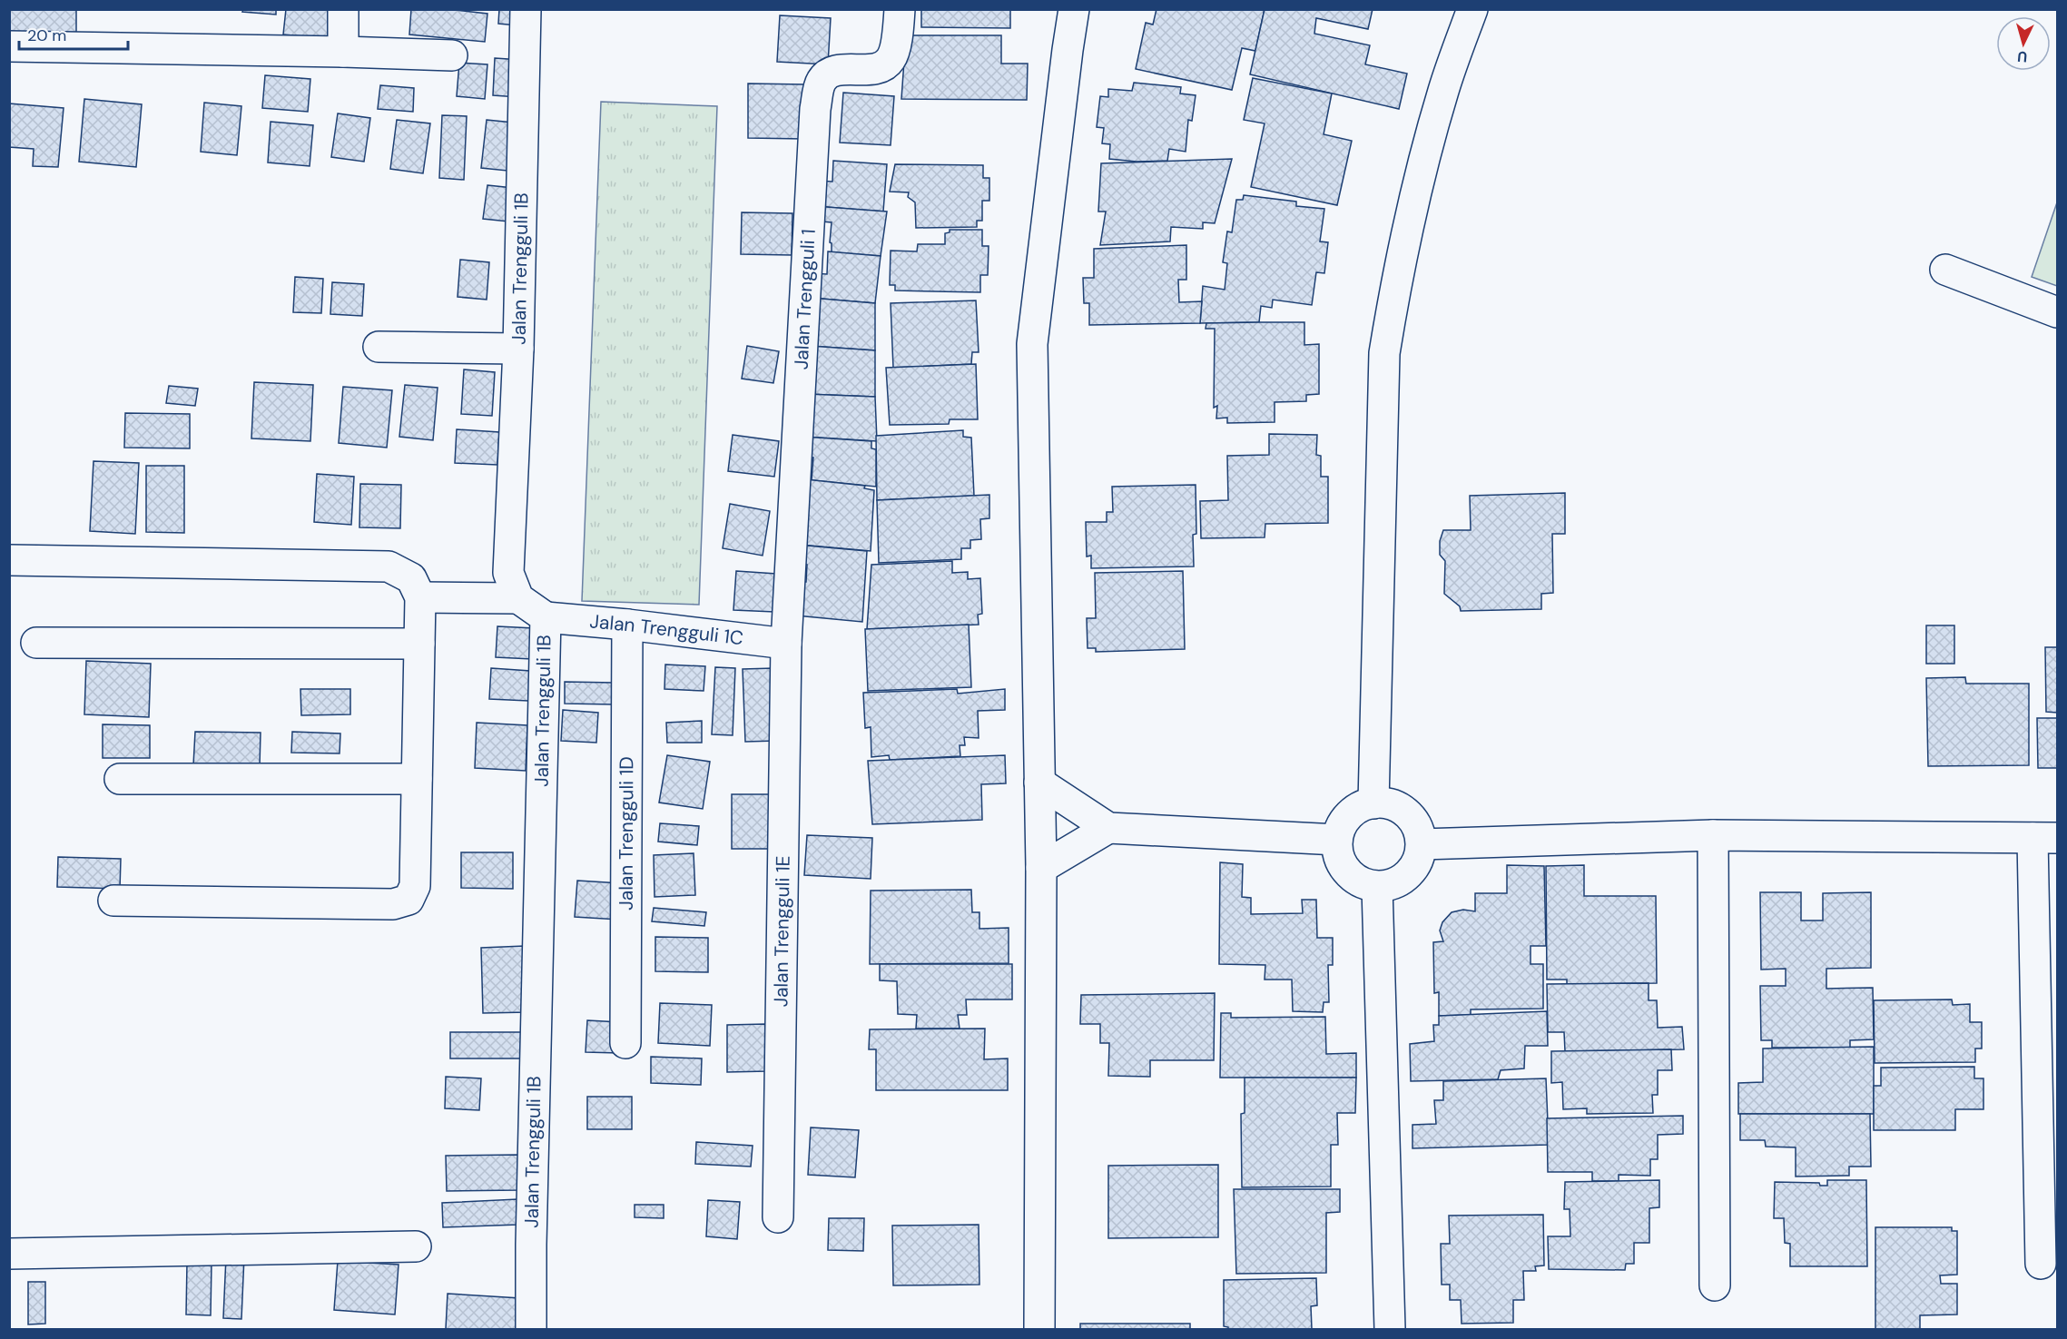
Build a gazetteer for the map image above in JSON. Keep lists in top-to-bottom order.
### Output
{
  "streets": {
    "street": [
      "Jalan Trengguli 1B",
      "Jalan Trengguli 1",
      "Jalan Trengguli 1C",
      "Jalan Trengguli 1D",
      "Jalan Trengguli 1E"
    ]
  },
  "crossings": [
    ["Jalan Trengguli 1B", "Jalan Trengguli 1C"],
    ["Jalan Trengguli 1", "Jalan Trengguli 1C"],
    ["Jalan Trengguli 1", "Jalan Trengguli 1E"],
    ["Jalan Trengguli 1C", "Jalan Trengguli 1D"],
    ["Jalan Trengguli 1C", "Jalan Trengguli 1E"]
  ],
  "scale_bar": "20 m",
  "north": "bottom"
}
